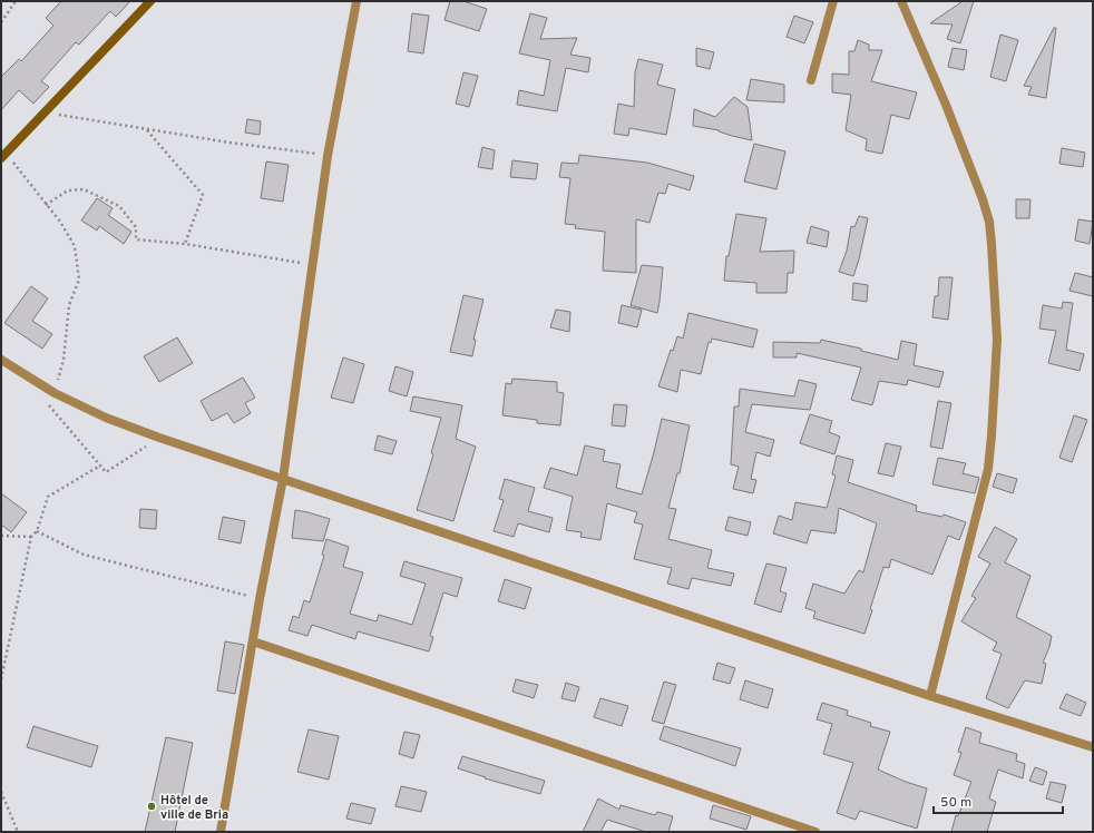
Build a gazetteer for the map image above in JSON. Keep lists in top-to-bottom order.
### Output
{
  "places": ["Hôtel de ville de Bria"],
  "scale_bar": "50 m"
}
